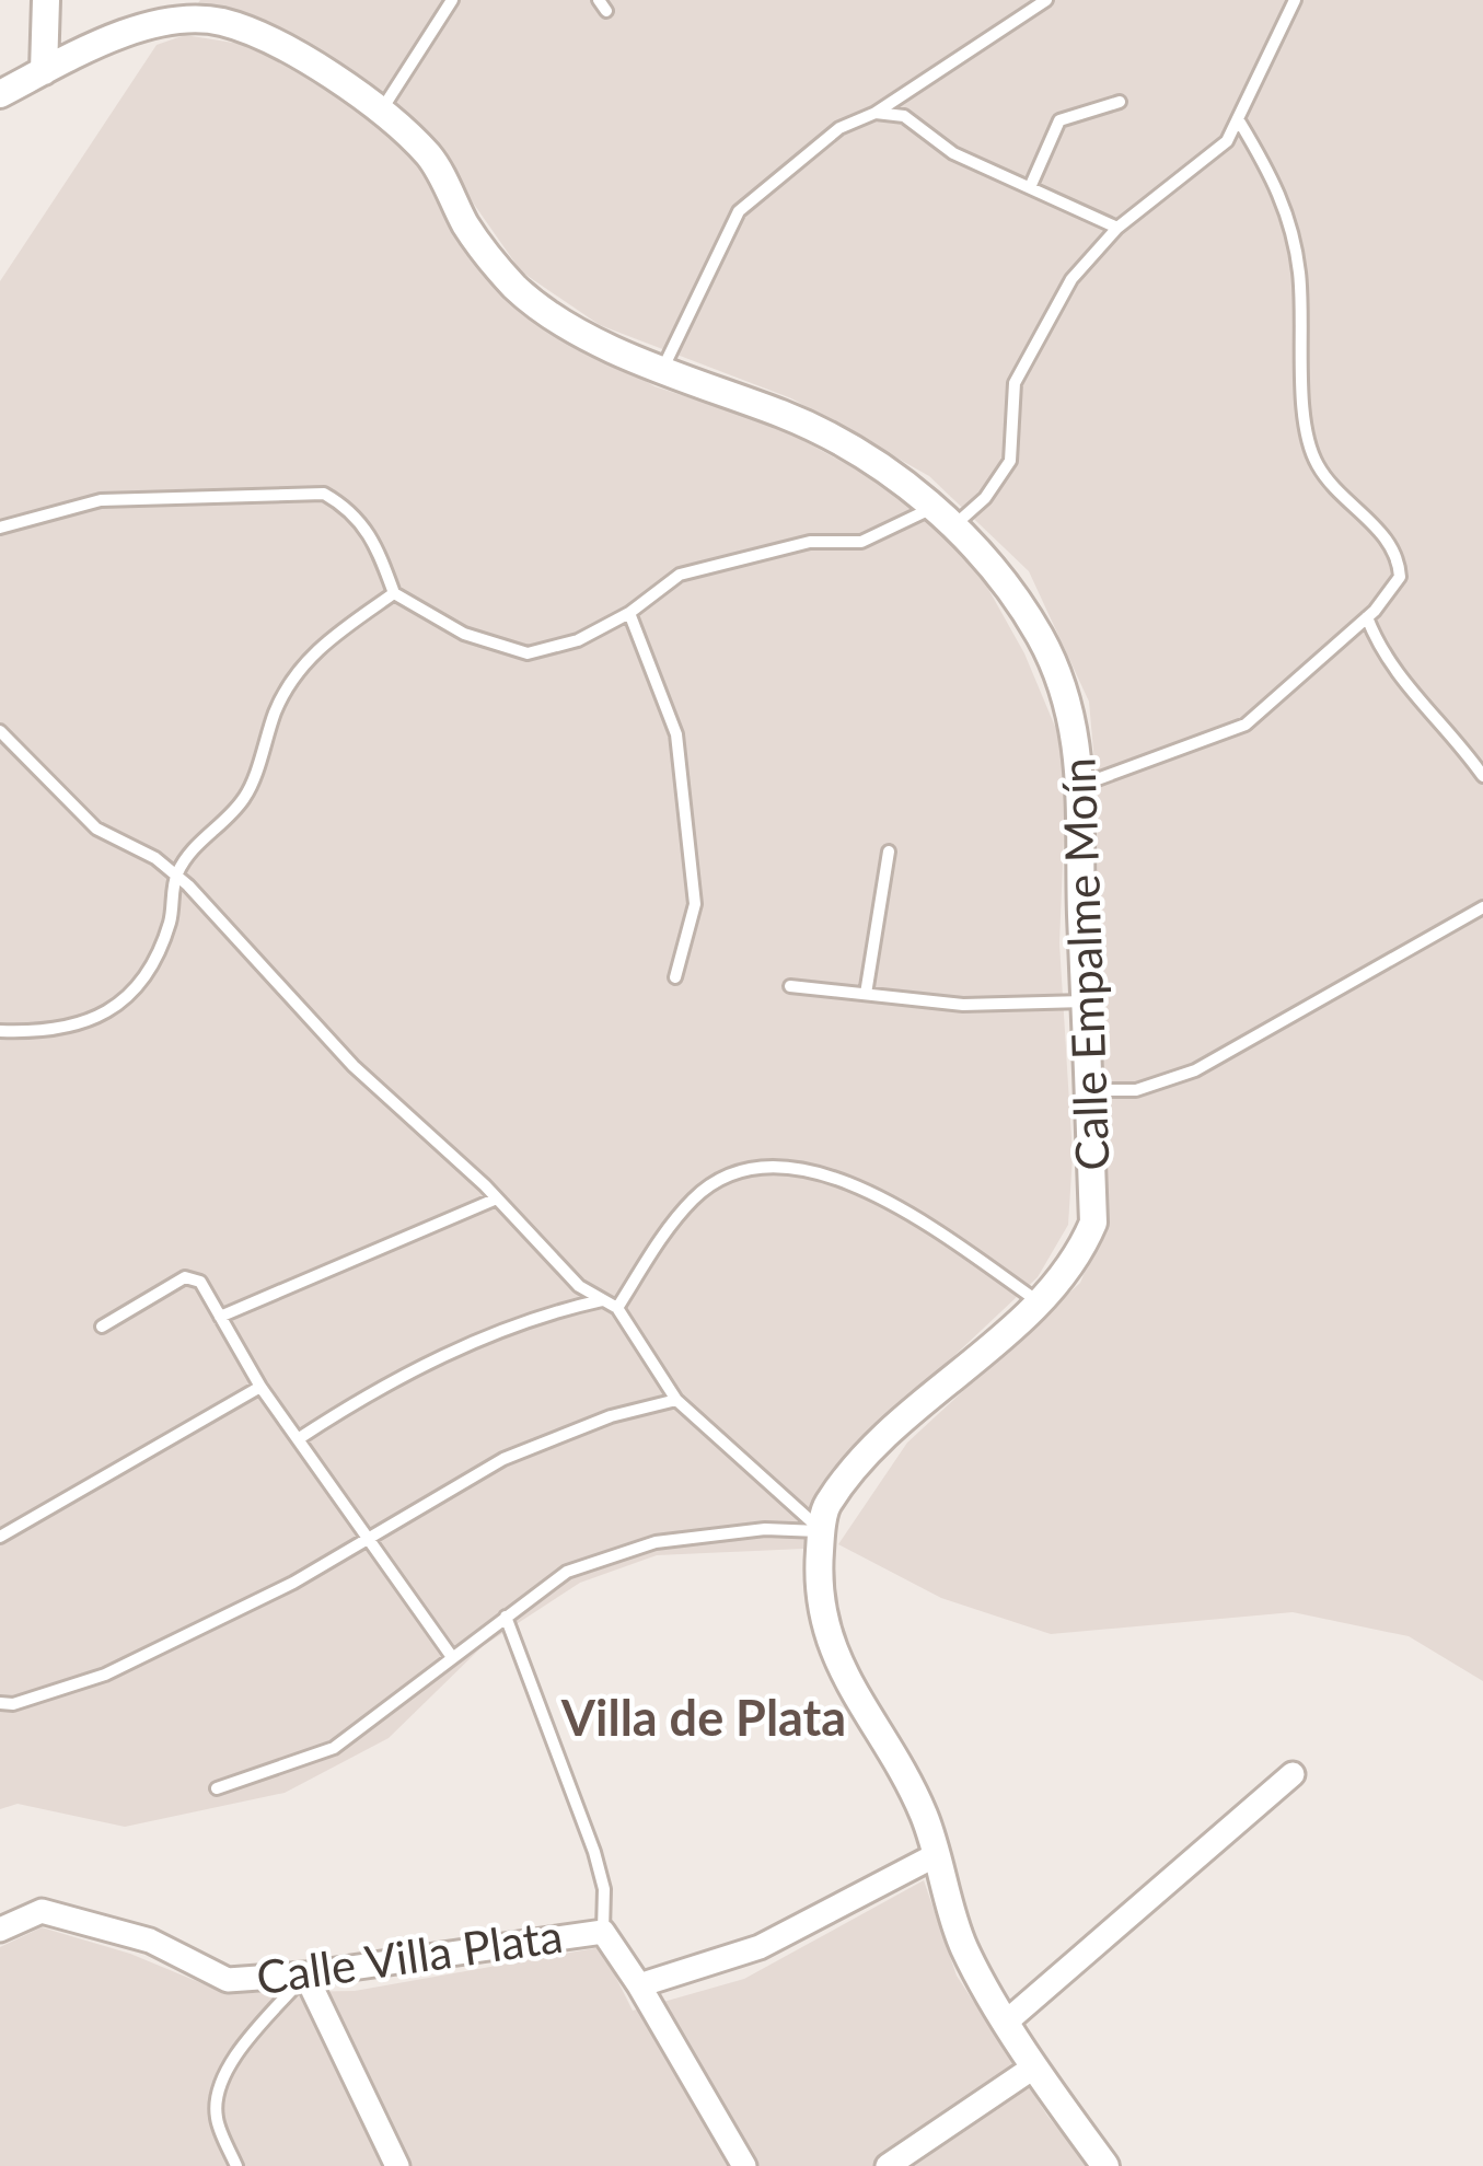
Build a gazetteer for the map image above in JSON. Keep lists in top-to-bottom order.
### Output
{
  "streets": {
    "street": ["Calle Empalme Moín", "Calle Villa Plata"]
  },
  "districts": ["Villa de Plata"]
}
